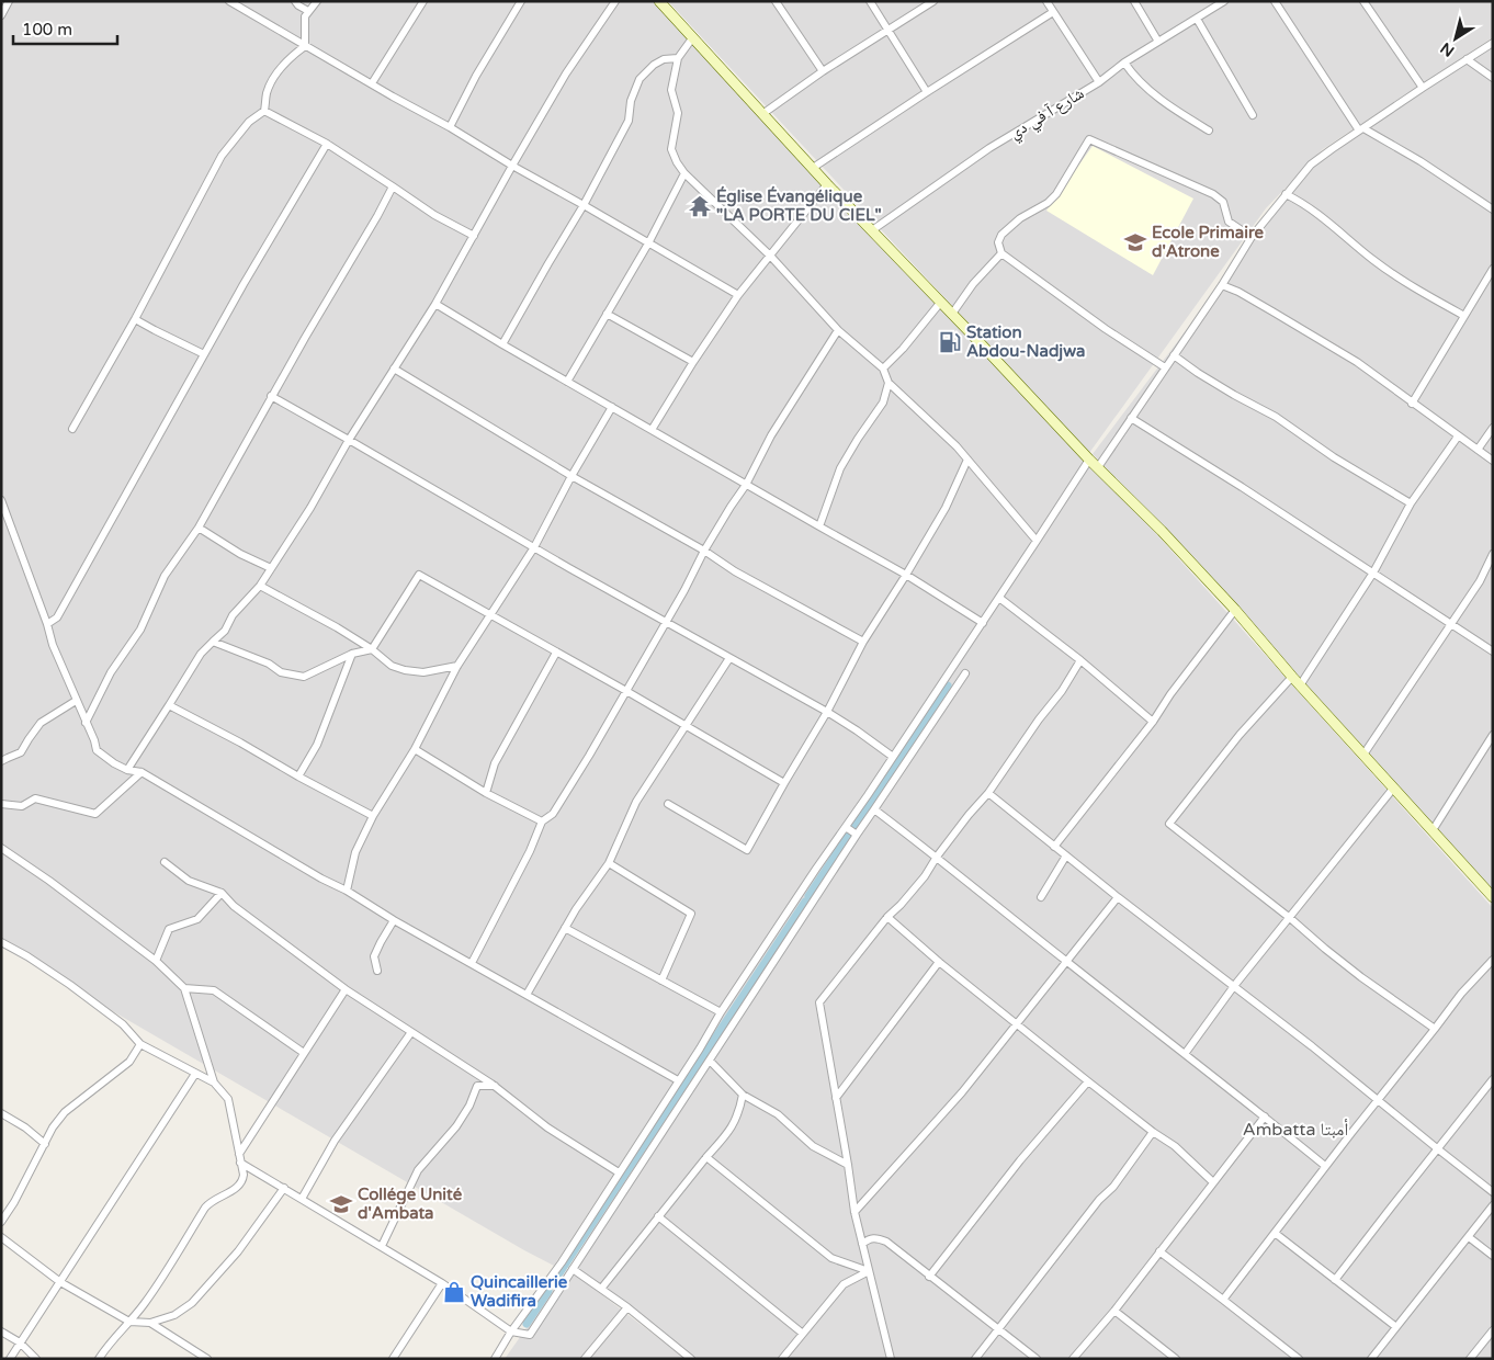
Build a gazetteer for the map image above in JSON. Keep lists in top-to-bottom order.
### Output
{
  "streets": {
    "street": ["شارع آ في دي"]
  },
  "districts": ["Ambatta أمبتا"],
  "places": {
    "temple": ["Église Évangélique \"LA PORTE DU CIEL\""],
    "school or university": ["Ecole Primaire d'Atrone", "Collége Unité d'Ambata"],
    "fuel station": ["Station Abdou-Nadjwa"],
    "shop": ["Quincaillerie Wadifira"]
  },
  "scale_bar": "100 m",
  "north": "bottom left"
}
